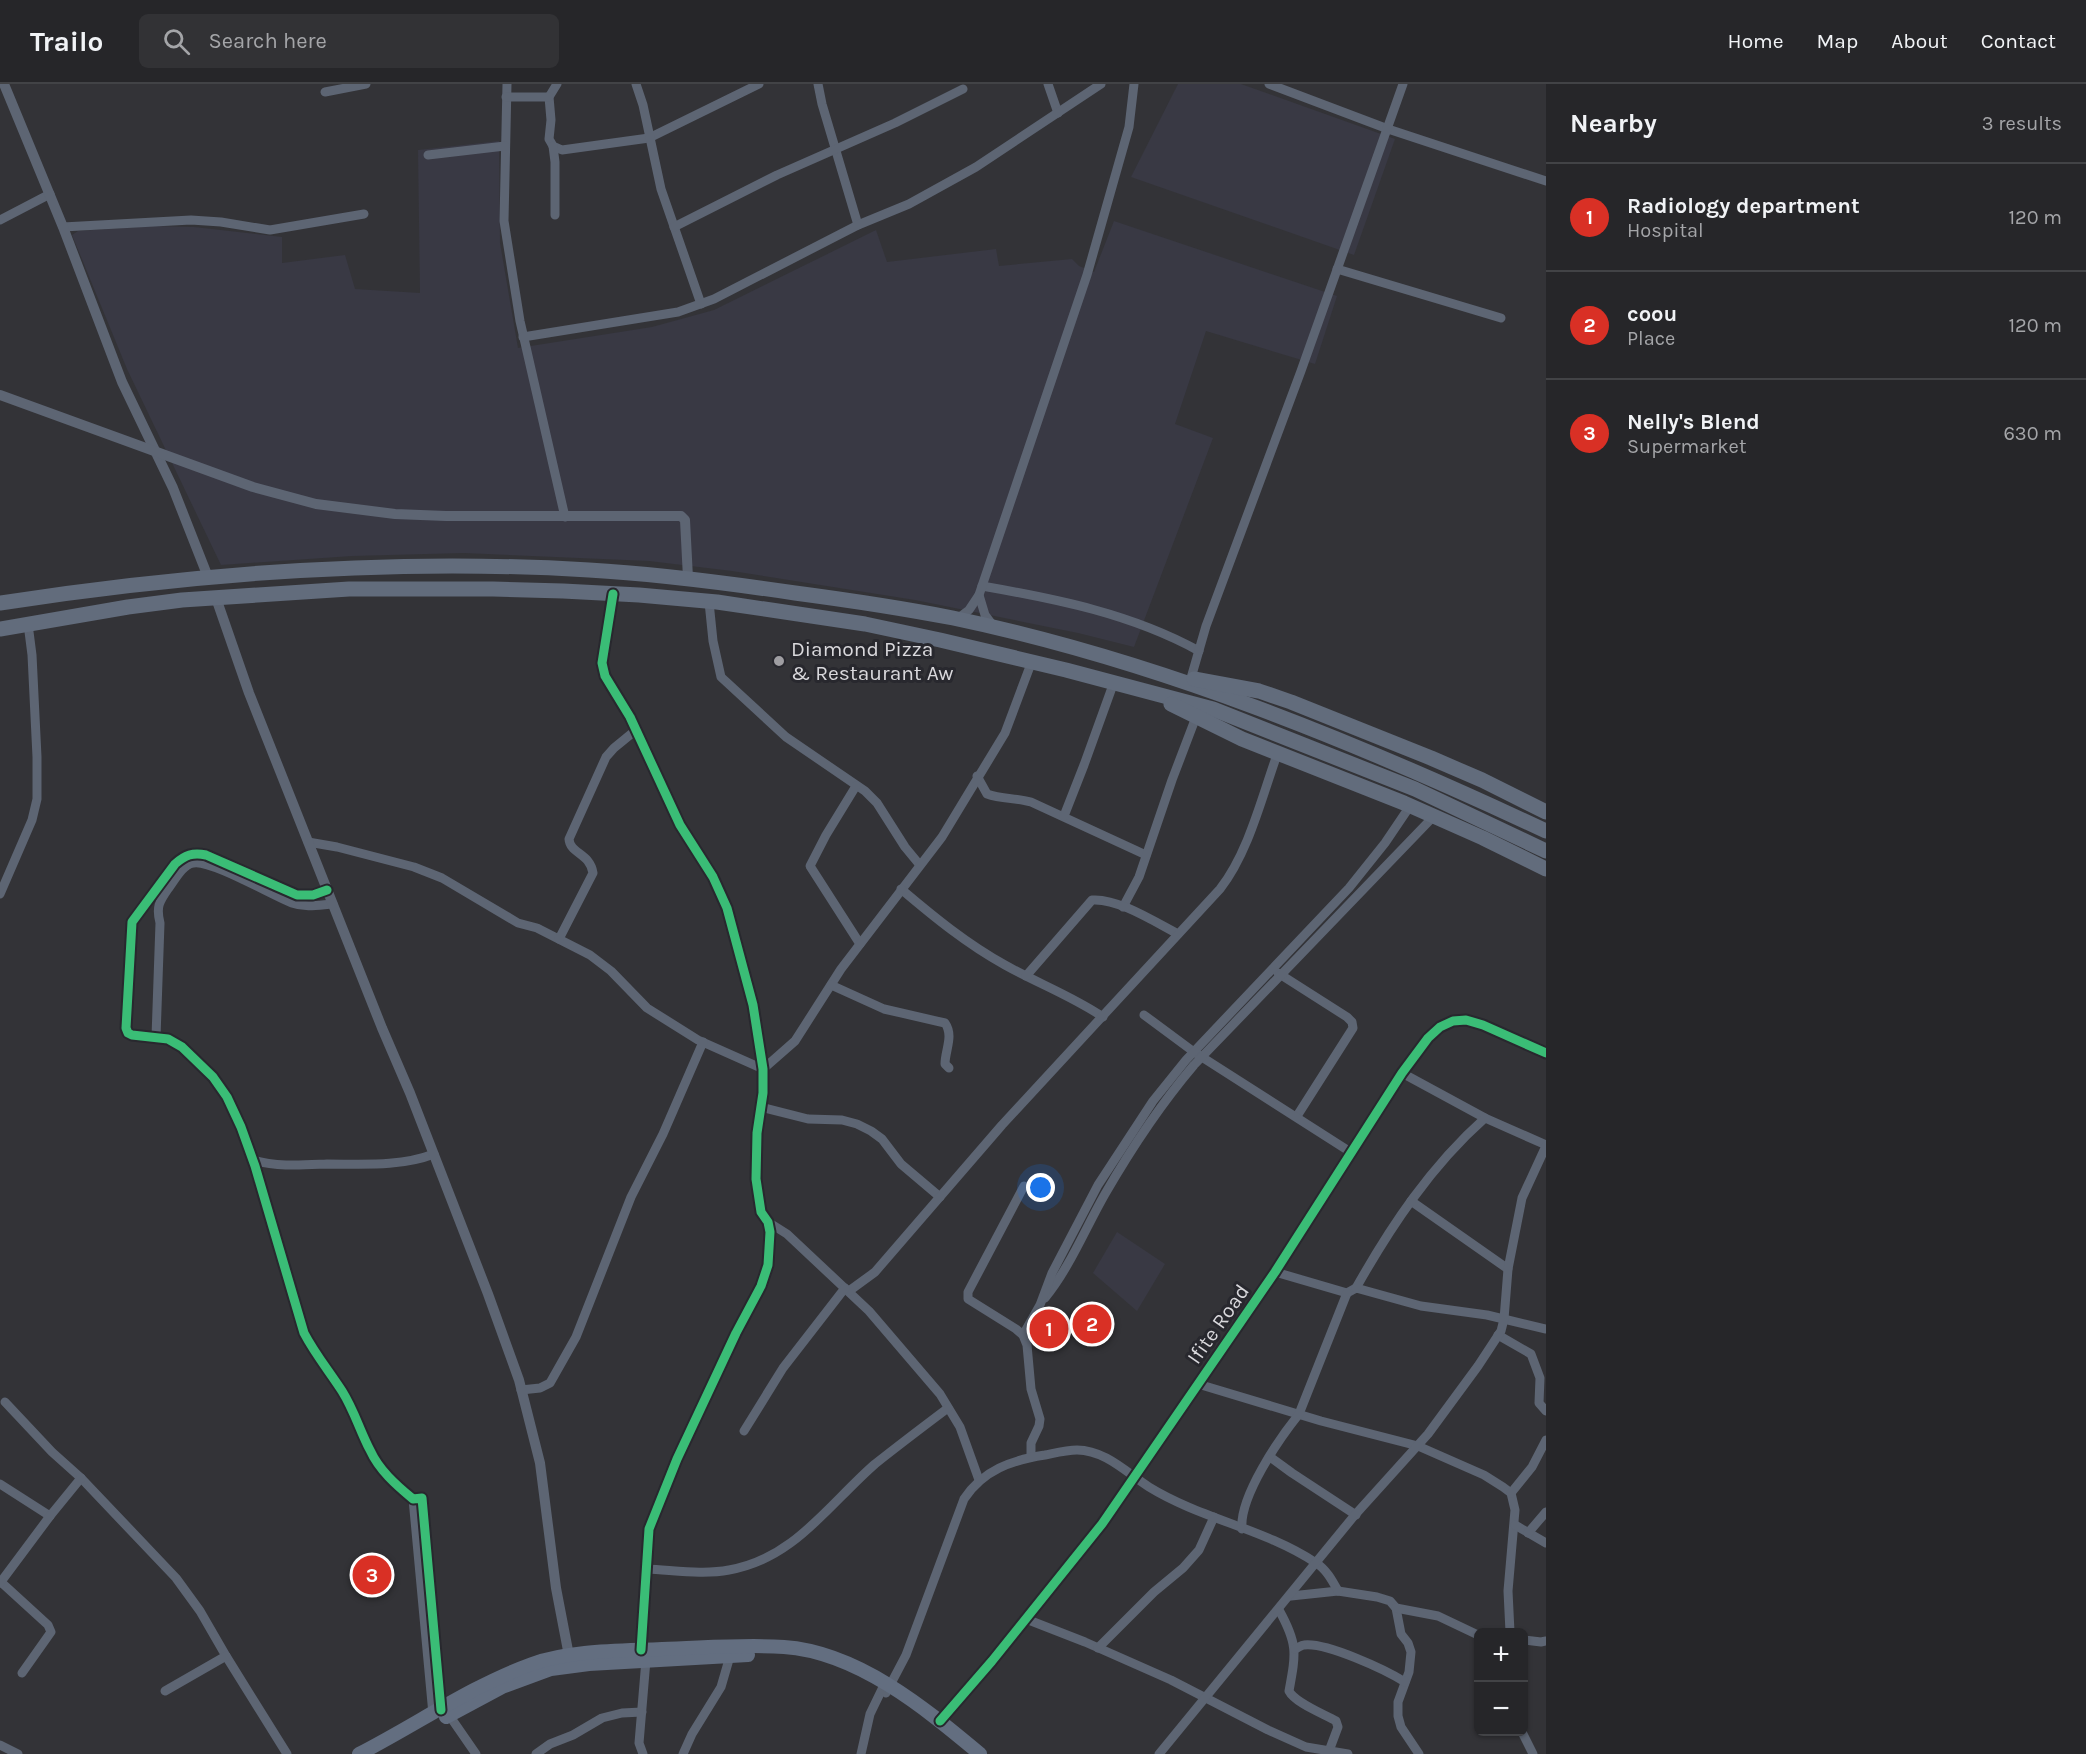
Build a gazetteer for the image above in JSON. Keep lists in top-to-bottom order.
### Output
{
  "streets": {
    "street": ["Ifite Road"]
  },
  "places": ["Diamond Pizza & Restaurant Aw"],
  "page": {
    "header": "Trailo",
    "search": "Search here",
    "nav": [
      "Home",
      "Map",
      "About",
      "Contact"
    ],
    "heading": ["Nearby", "3 results"],
    "list": [
      {
        "mark": "1",
        "name": "Radiology department",
        "note": "Hospital",
        "value": "120 m"
      },
      {
        "mark": "2",
        "name": "coou",
        "note": "Place",
        "value": "120 m"
      },
      {
        "mark": "3",
        "name": "Nelly's Blend",
        "note": "Supermarket",
        "value": "630 m"
      }
    ],
    "pins": ["2", "1", "3"],
    "map_buttons": ["+", "−"]
  }
}
